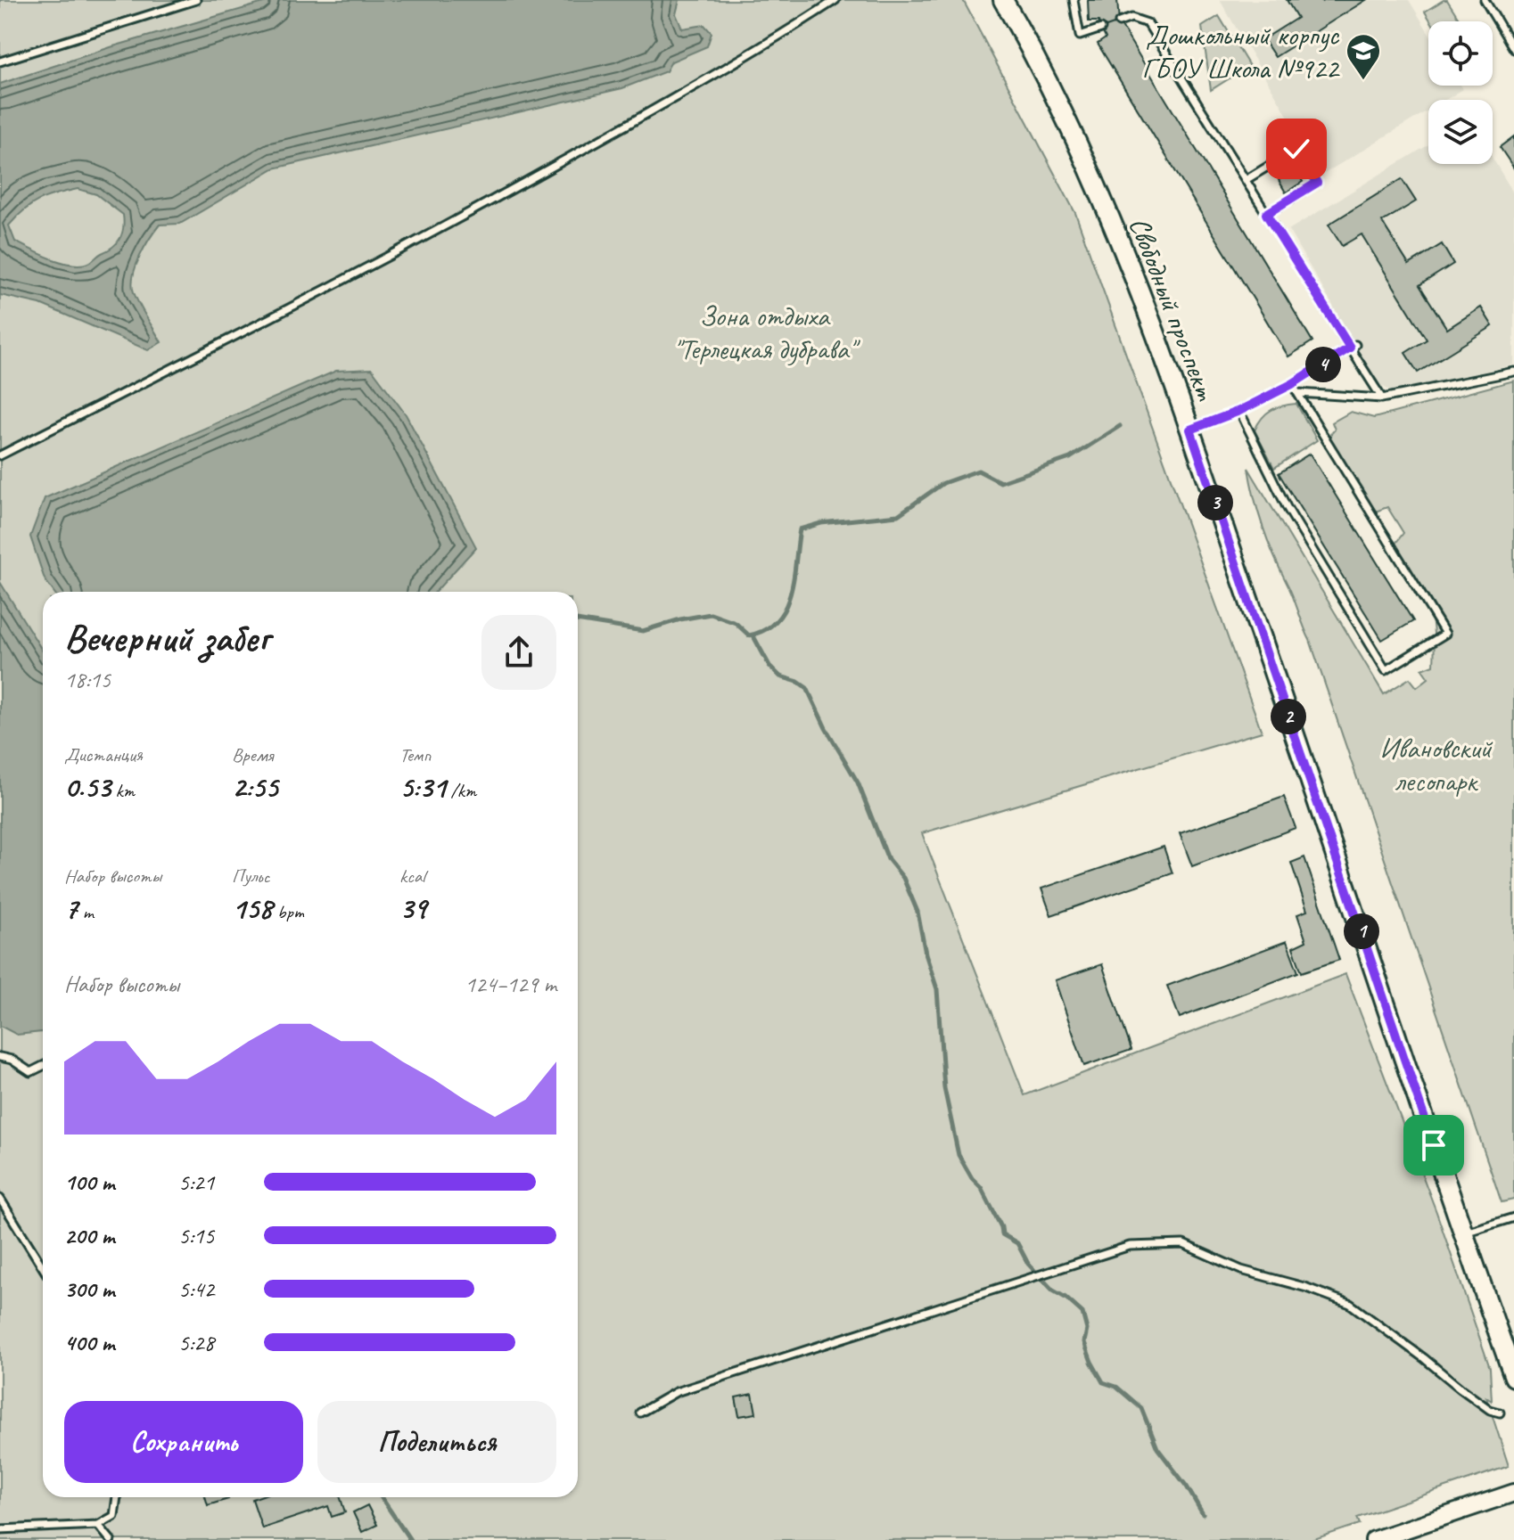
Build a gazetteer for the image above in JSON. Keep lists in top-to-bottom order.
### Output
{
  "streets": {
    "main road": ["Свободный проспект"]
  },
  "parks": ["Зона отдыха \"Терлецкая дубрава\"", "Ивановский лесопарк"],
  "places": {
    "school or university": ["Дошкольный корпус ГБОУ Школа №922"]
  },
  "page": {
    "pins": [
      "4",
      "3",
      "2",
      "1"
    ],
    "heading": ["Вечерний забег", "18:15"],
    "stats": [
      ["Дистанция", "0.53 km"],
      ["Время", "2:55"],
      ["Темп", "5:31 /km"],
      ["Набор высоты", "7 m"],
      ["Пульс", "158 bpm"],
      ["kcal", "39"]
    ],
    "chart": ["Набор высоты", "124–129 m"],
    "list": [
      {
        "name": "100 m",
        "note": "5:21"
      },
      {
        "name": "200 m",
        "note": "5:15"
      },
      {
        "name": "300 m",
        "note": "5:42"
      },
      {
        "name": "400 m",
        "note": "5:28"
      }
    ],
    "buttons": ["Сохранить", "Поделиться"]
  }
}
